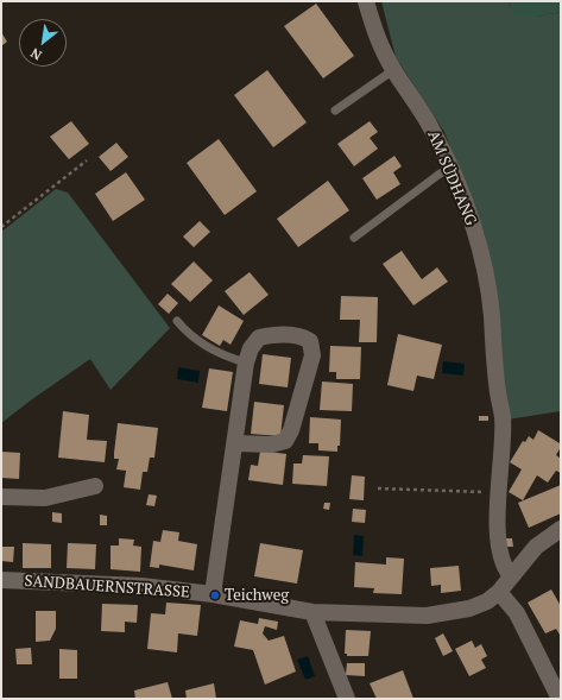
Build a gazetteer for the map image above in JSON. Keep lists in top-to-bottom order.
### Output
{
  "streets": {
    "street": ["AM SÜDHANG", "SANDBAUERNSTRASSE"]
  },
  "places": ["Teichweg"],
  "north": "bottom left"
}
